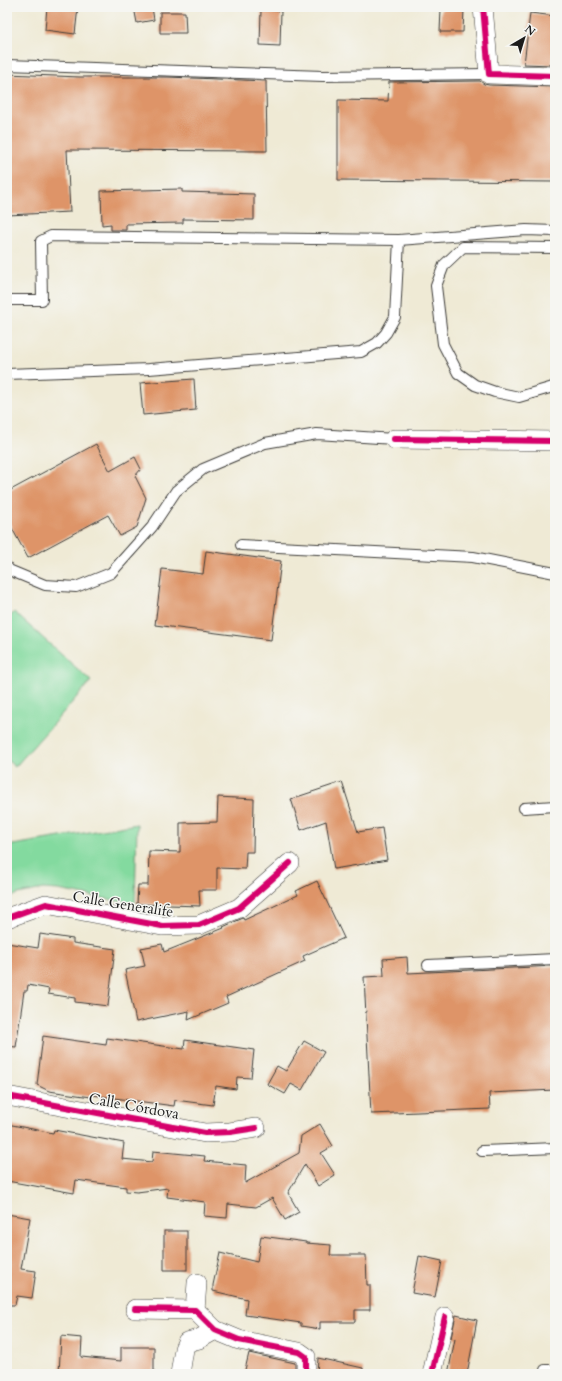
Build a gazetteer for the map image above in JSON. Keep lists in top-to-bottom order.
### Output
{
  "streets": {
    "street": ["Calle Generalife", "Calle Córdova"]
  },
  "north": "top right"
}
